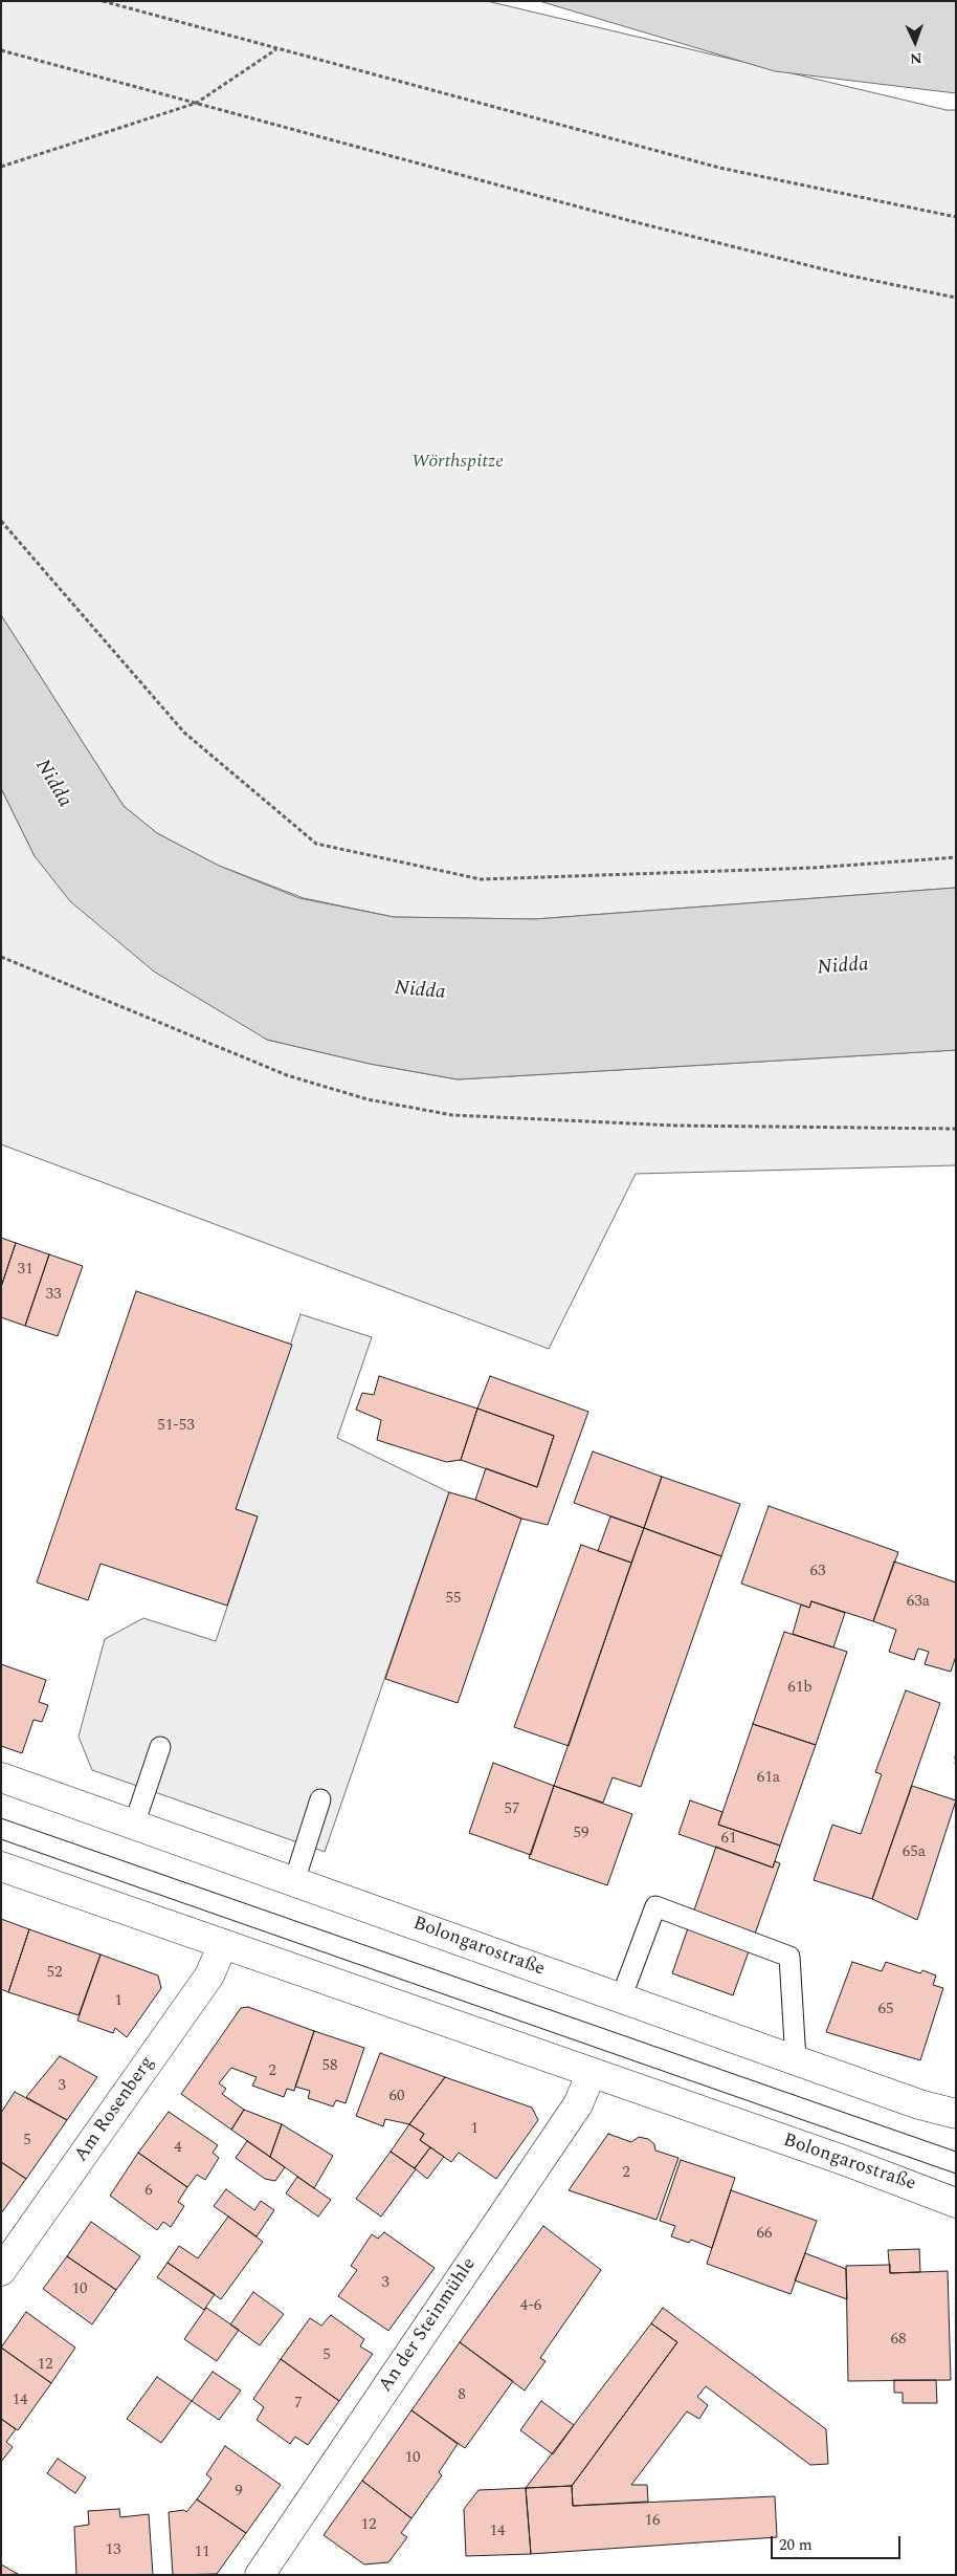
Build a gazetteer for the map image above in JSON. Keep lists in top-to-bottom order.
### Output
{
  "streets": {
    "main road": ["Bolongarostraße", "Am Rosenberg", "An der Steinmühle"]
  },
  "crossings": [
    ["Bolongarostraße", "Am Rosenberg"],
    ["Bolongarostraße", "An der Steinmühle"]
  ],
  "water": ["Nidda"],
  "parks": ["Wörthspitze"],
  "house_numbers": [
    "31",
    "33",
    "51-53",
    "63",
    "55",
    "63a",
    "61b",
    "61a",
    "57",
    "59",
    "61",
    "65a",
    "52",
    "1",
    "65",
    "58",
    "2",
    "3",
    "60",
    "1",
    "5",
    "4",
    "2",
    "6",
    "66",
    "3",
    "10",
    "4-6",
    "68",
    "5",
    "12",
    "8",
    "14",
    "7",
    "10",
    "9",
    "16",
    "12",
    "14",
    "13",
    "11"
  ],
  "scale_bar": "20 m",
  "north": "bottom"
}
